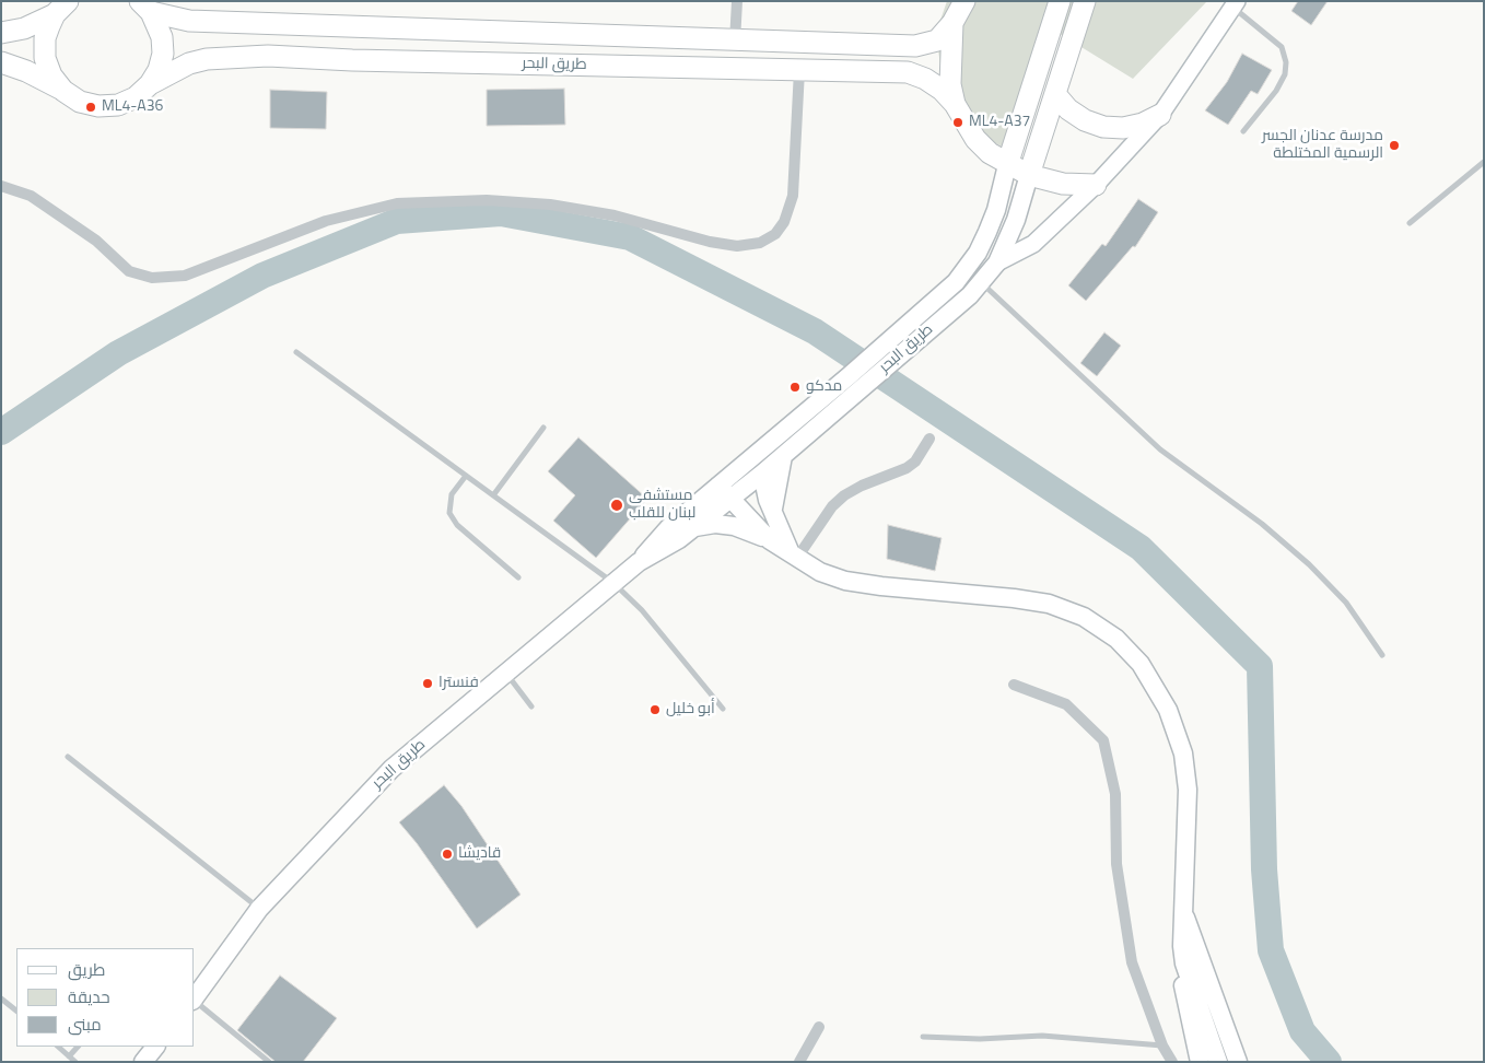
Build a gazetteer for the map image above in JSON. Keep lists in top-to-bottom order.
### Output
{
  "streets": {
    "highway": ["طريق البحر"]
  },
  "places": [
    "ML4-A36",
    "ML4-A37",
    "مدرسة عدنان الجسر الرسمية المختلطة",
    "مدكو",
    "مستشفى لبنان للقلب",
    "فنسترا",
    "أبو خليل",
    "قاديشا"
  ],
  "legend": ["طريق", "حديقة", "مبنى"]
}
